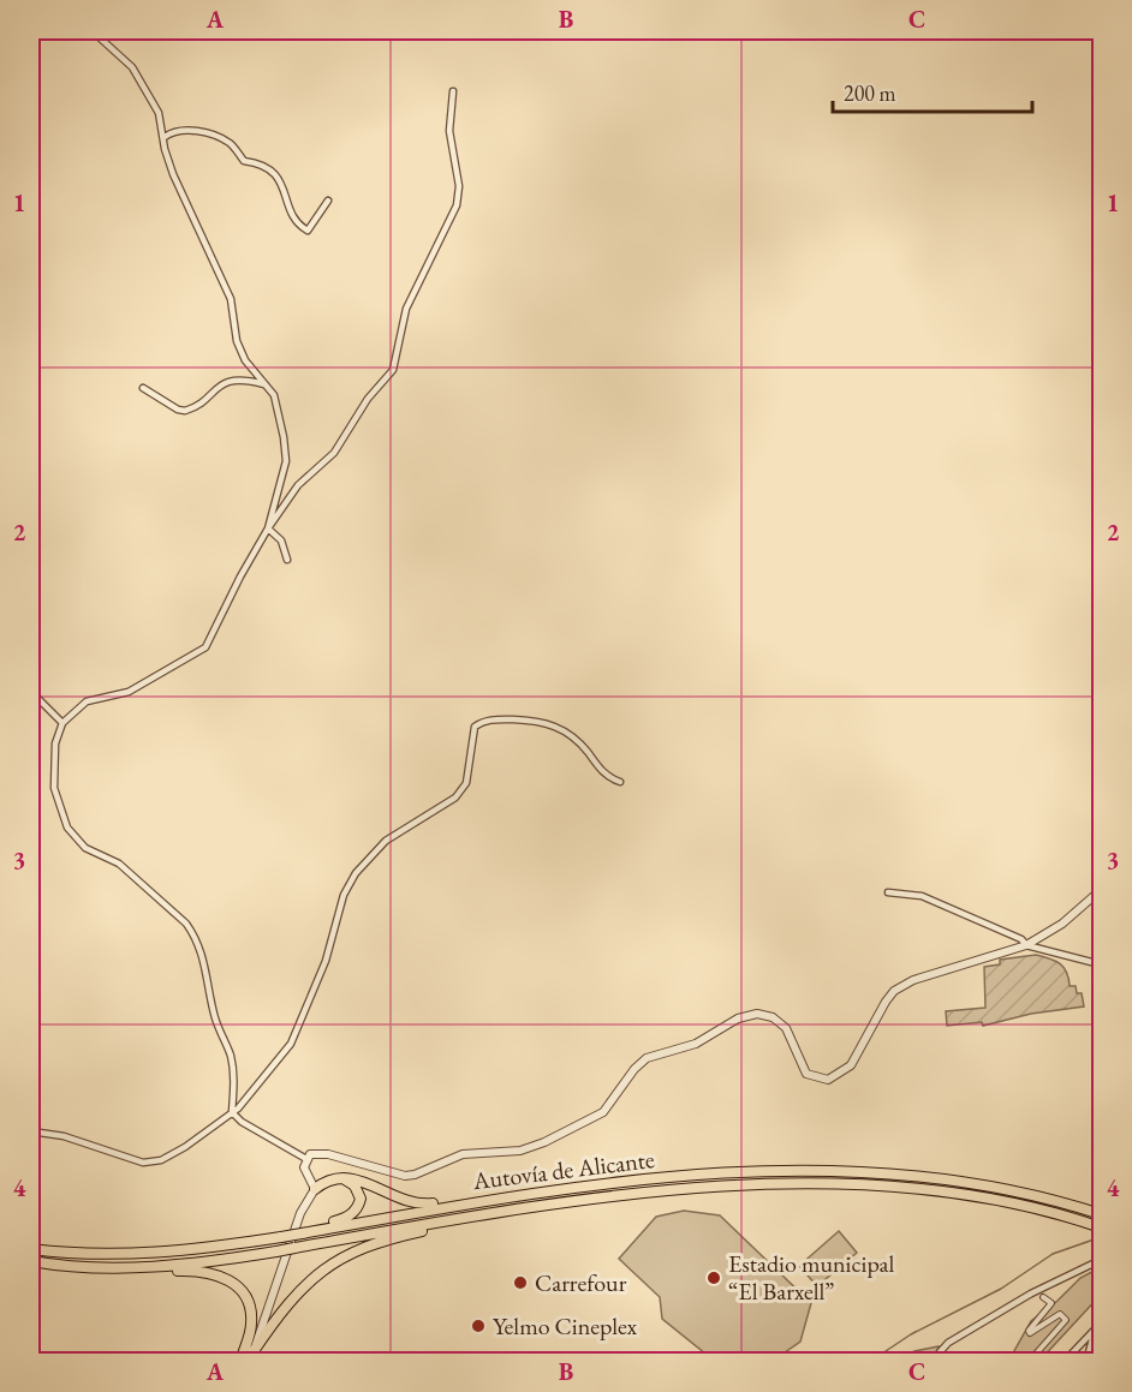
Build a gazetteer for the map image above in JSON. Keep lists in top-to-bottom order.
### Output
{
  "streets": {
    "highway": ["Autovía de Alicante"]
  },
  "places": ["Estadio municipal “El Barxell”", "Carrefour", "Yelmo Cineplex"],
  "scale_bar": "200 m",
  "grid": {
    "columns": ["A", "B", "C"],
    "rows": [
      "1",
      "2",
      "3",
      "4"
    ]
  }
}
